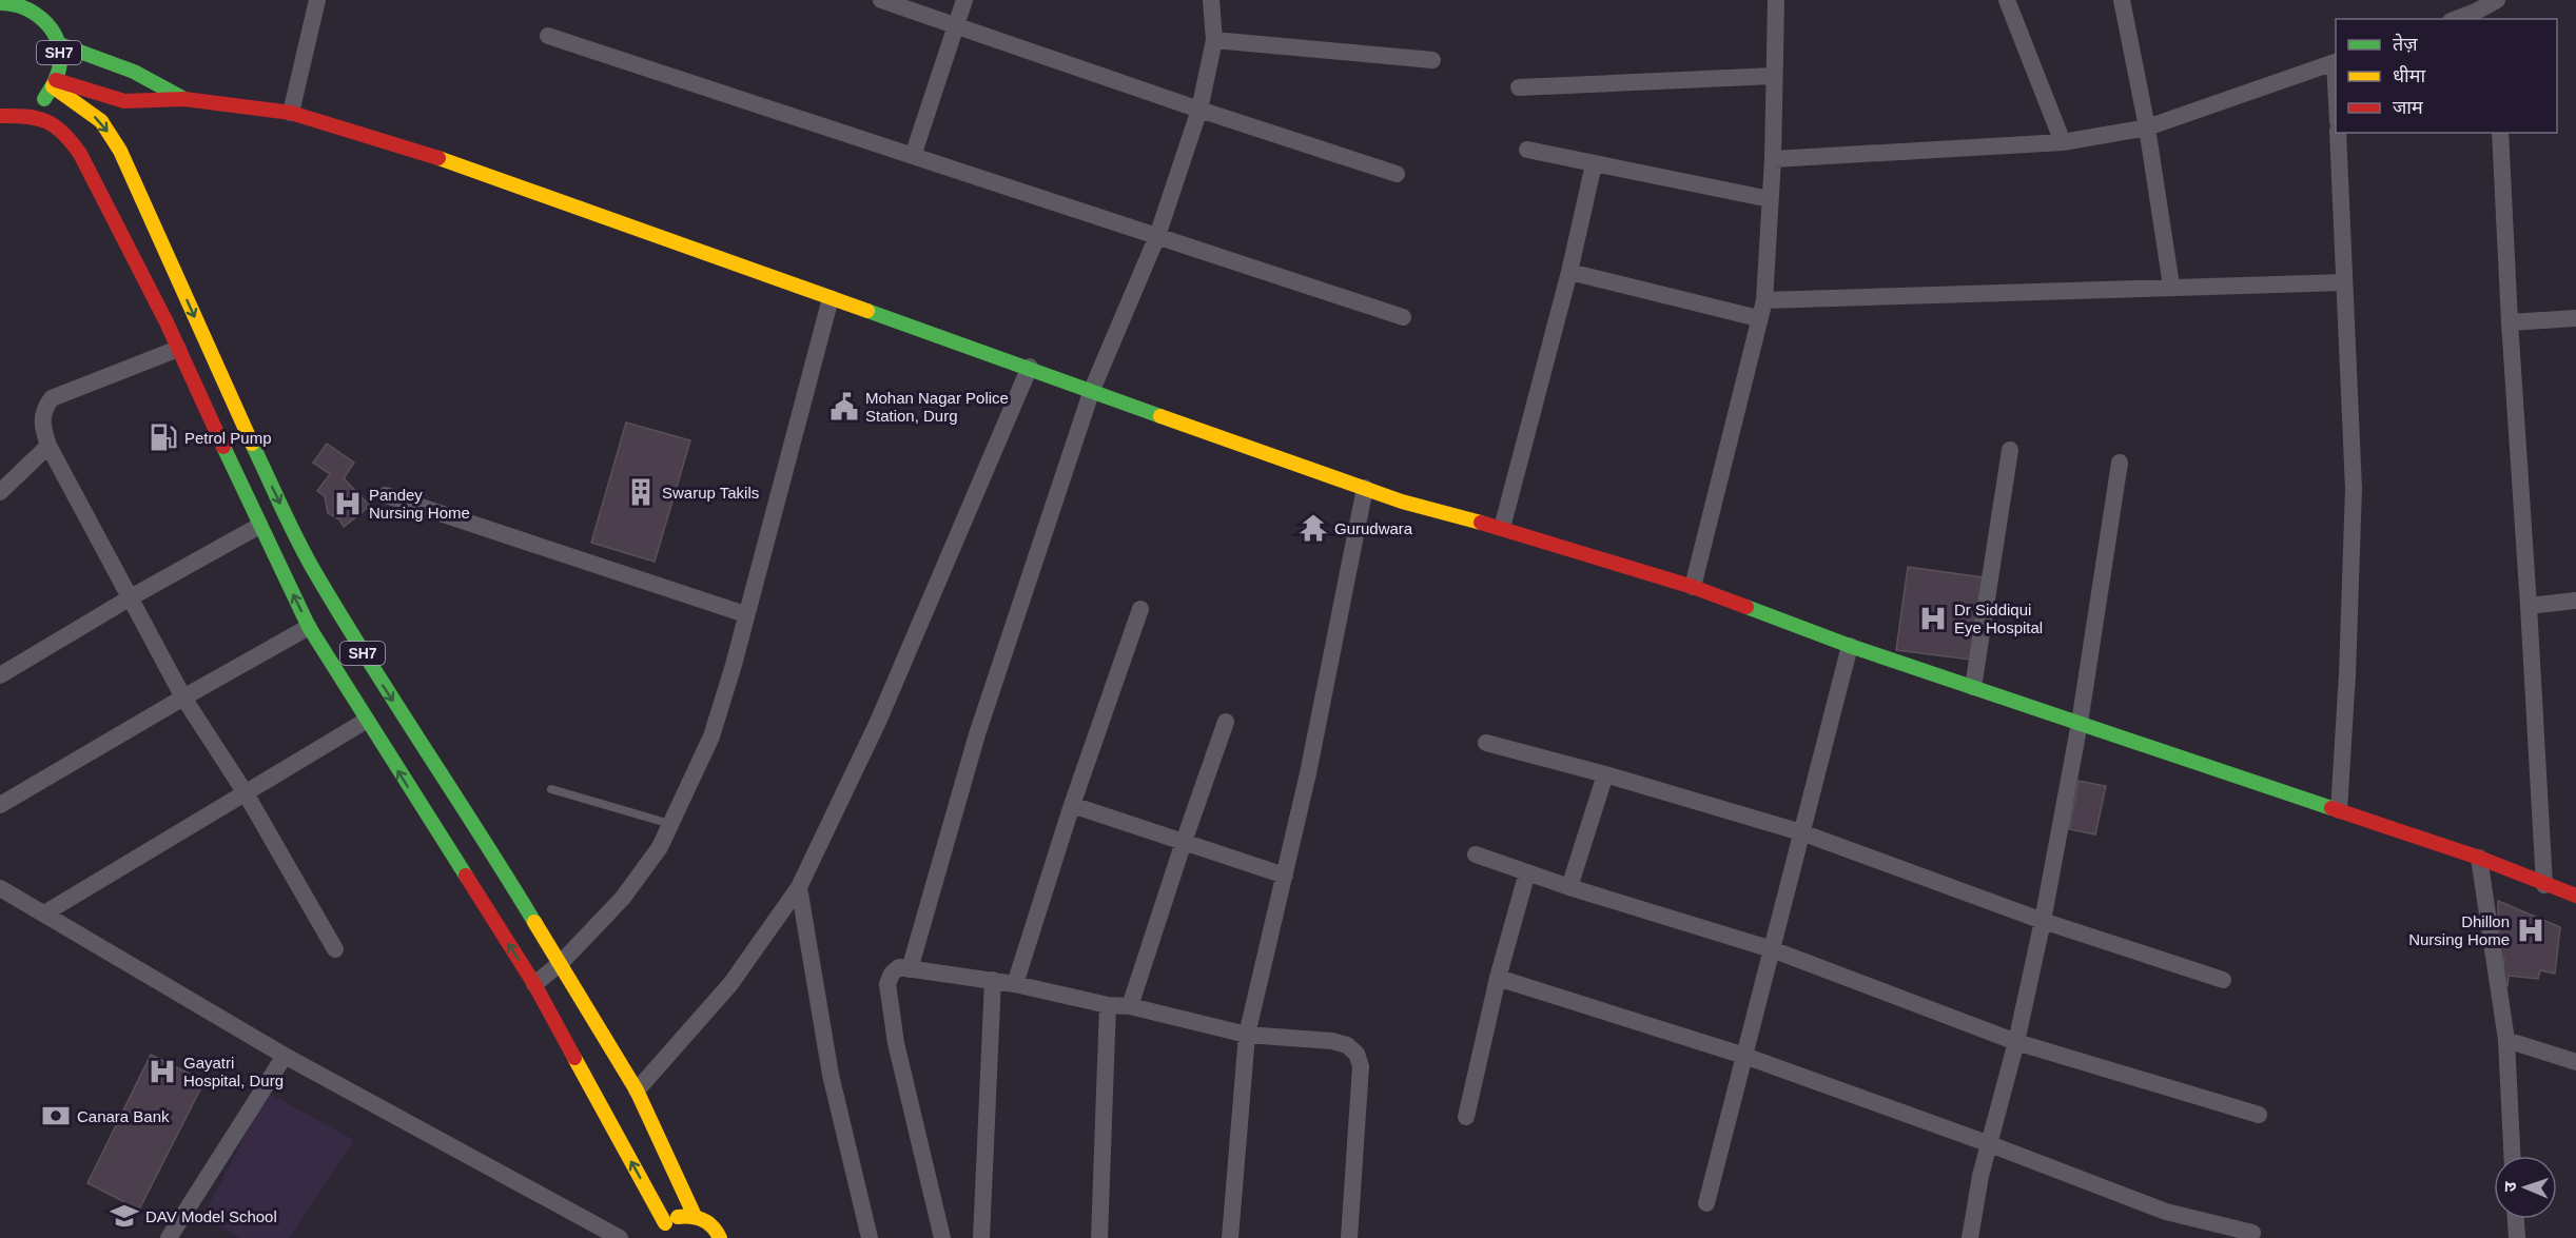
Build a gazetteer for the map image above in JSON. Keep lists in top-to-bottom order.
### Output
{
  "streets": {
    "main road": ["SH7"]
  },
  "places": {
    "public building": ["Mohan Nagar Police Station, Durg"],
    "fuel station": ["Petrol Pump"],
    "building": ["Swarup Takils"],
    "hospital": [
      "Pandey Nursing Home",
      "Dr Siddiqui Eye Hospital",
      "Dhillon Nursing Home",
      "Gayatri Hospital, Durg"
    ],
    "temple": ["Gurudwara"],
    "bank": ["Canara Bank"],
    "school or university": ["DAV Model School"]
  },
  "legend": ["तेज़", "धीमा", "जाम"],
  "north": "left"
}
